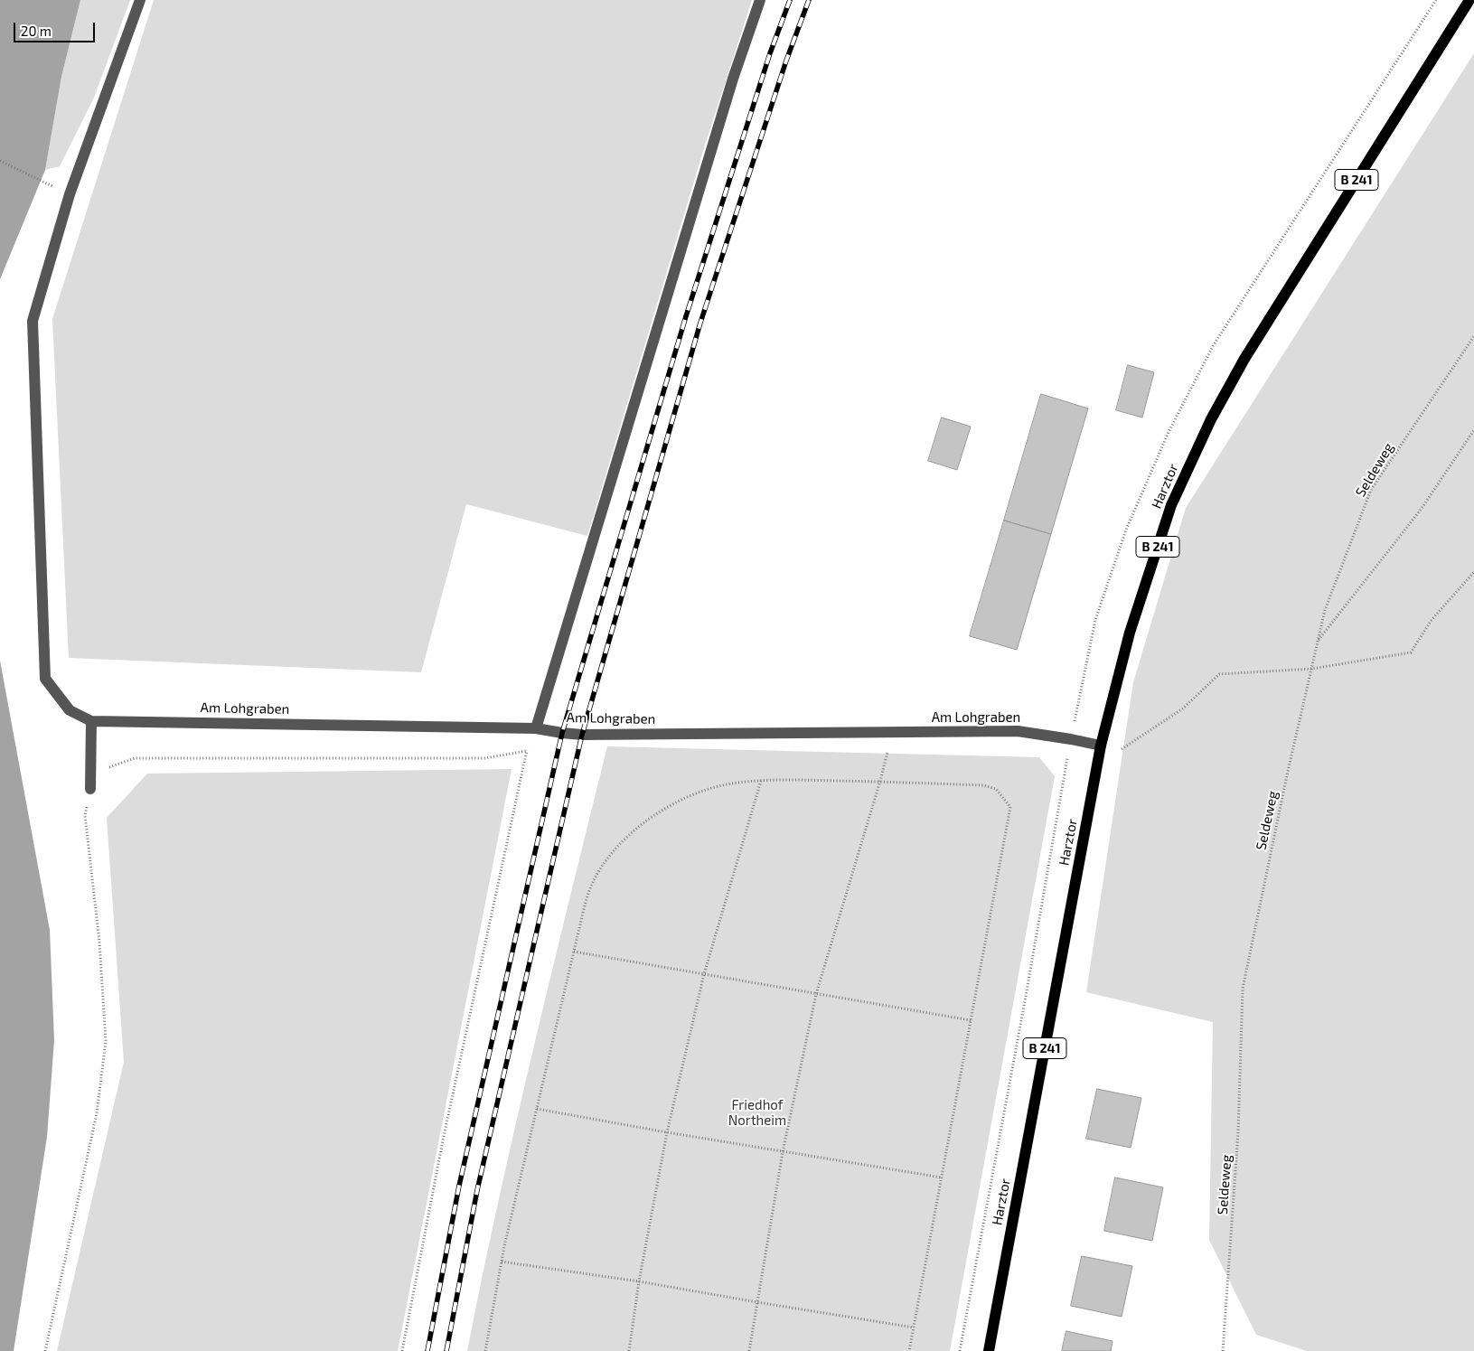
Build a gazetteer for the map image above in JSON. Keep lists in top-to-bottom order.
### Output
{
  "streets": {
    "main road": ["B 241", "Harztor"],
    "street": ["Am Lohgraben"],
    "path": ["Seldeweg"]
  },
  "crossings": [
    ["Harztor", "Am Lohgraben"]
  ],
  "parks": ["Friedhof Northeim"],
  "scale_bar": "20 m"
}
